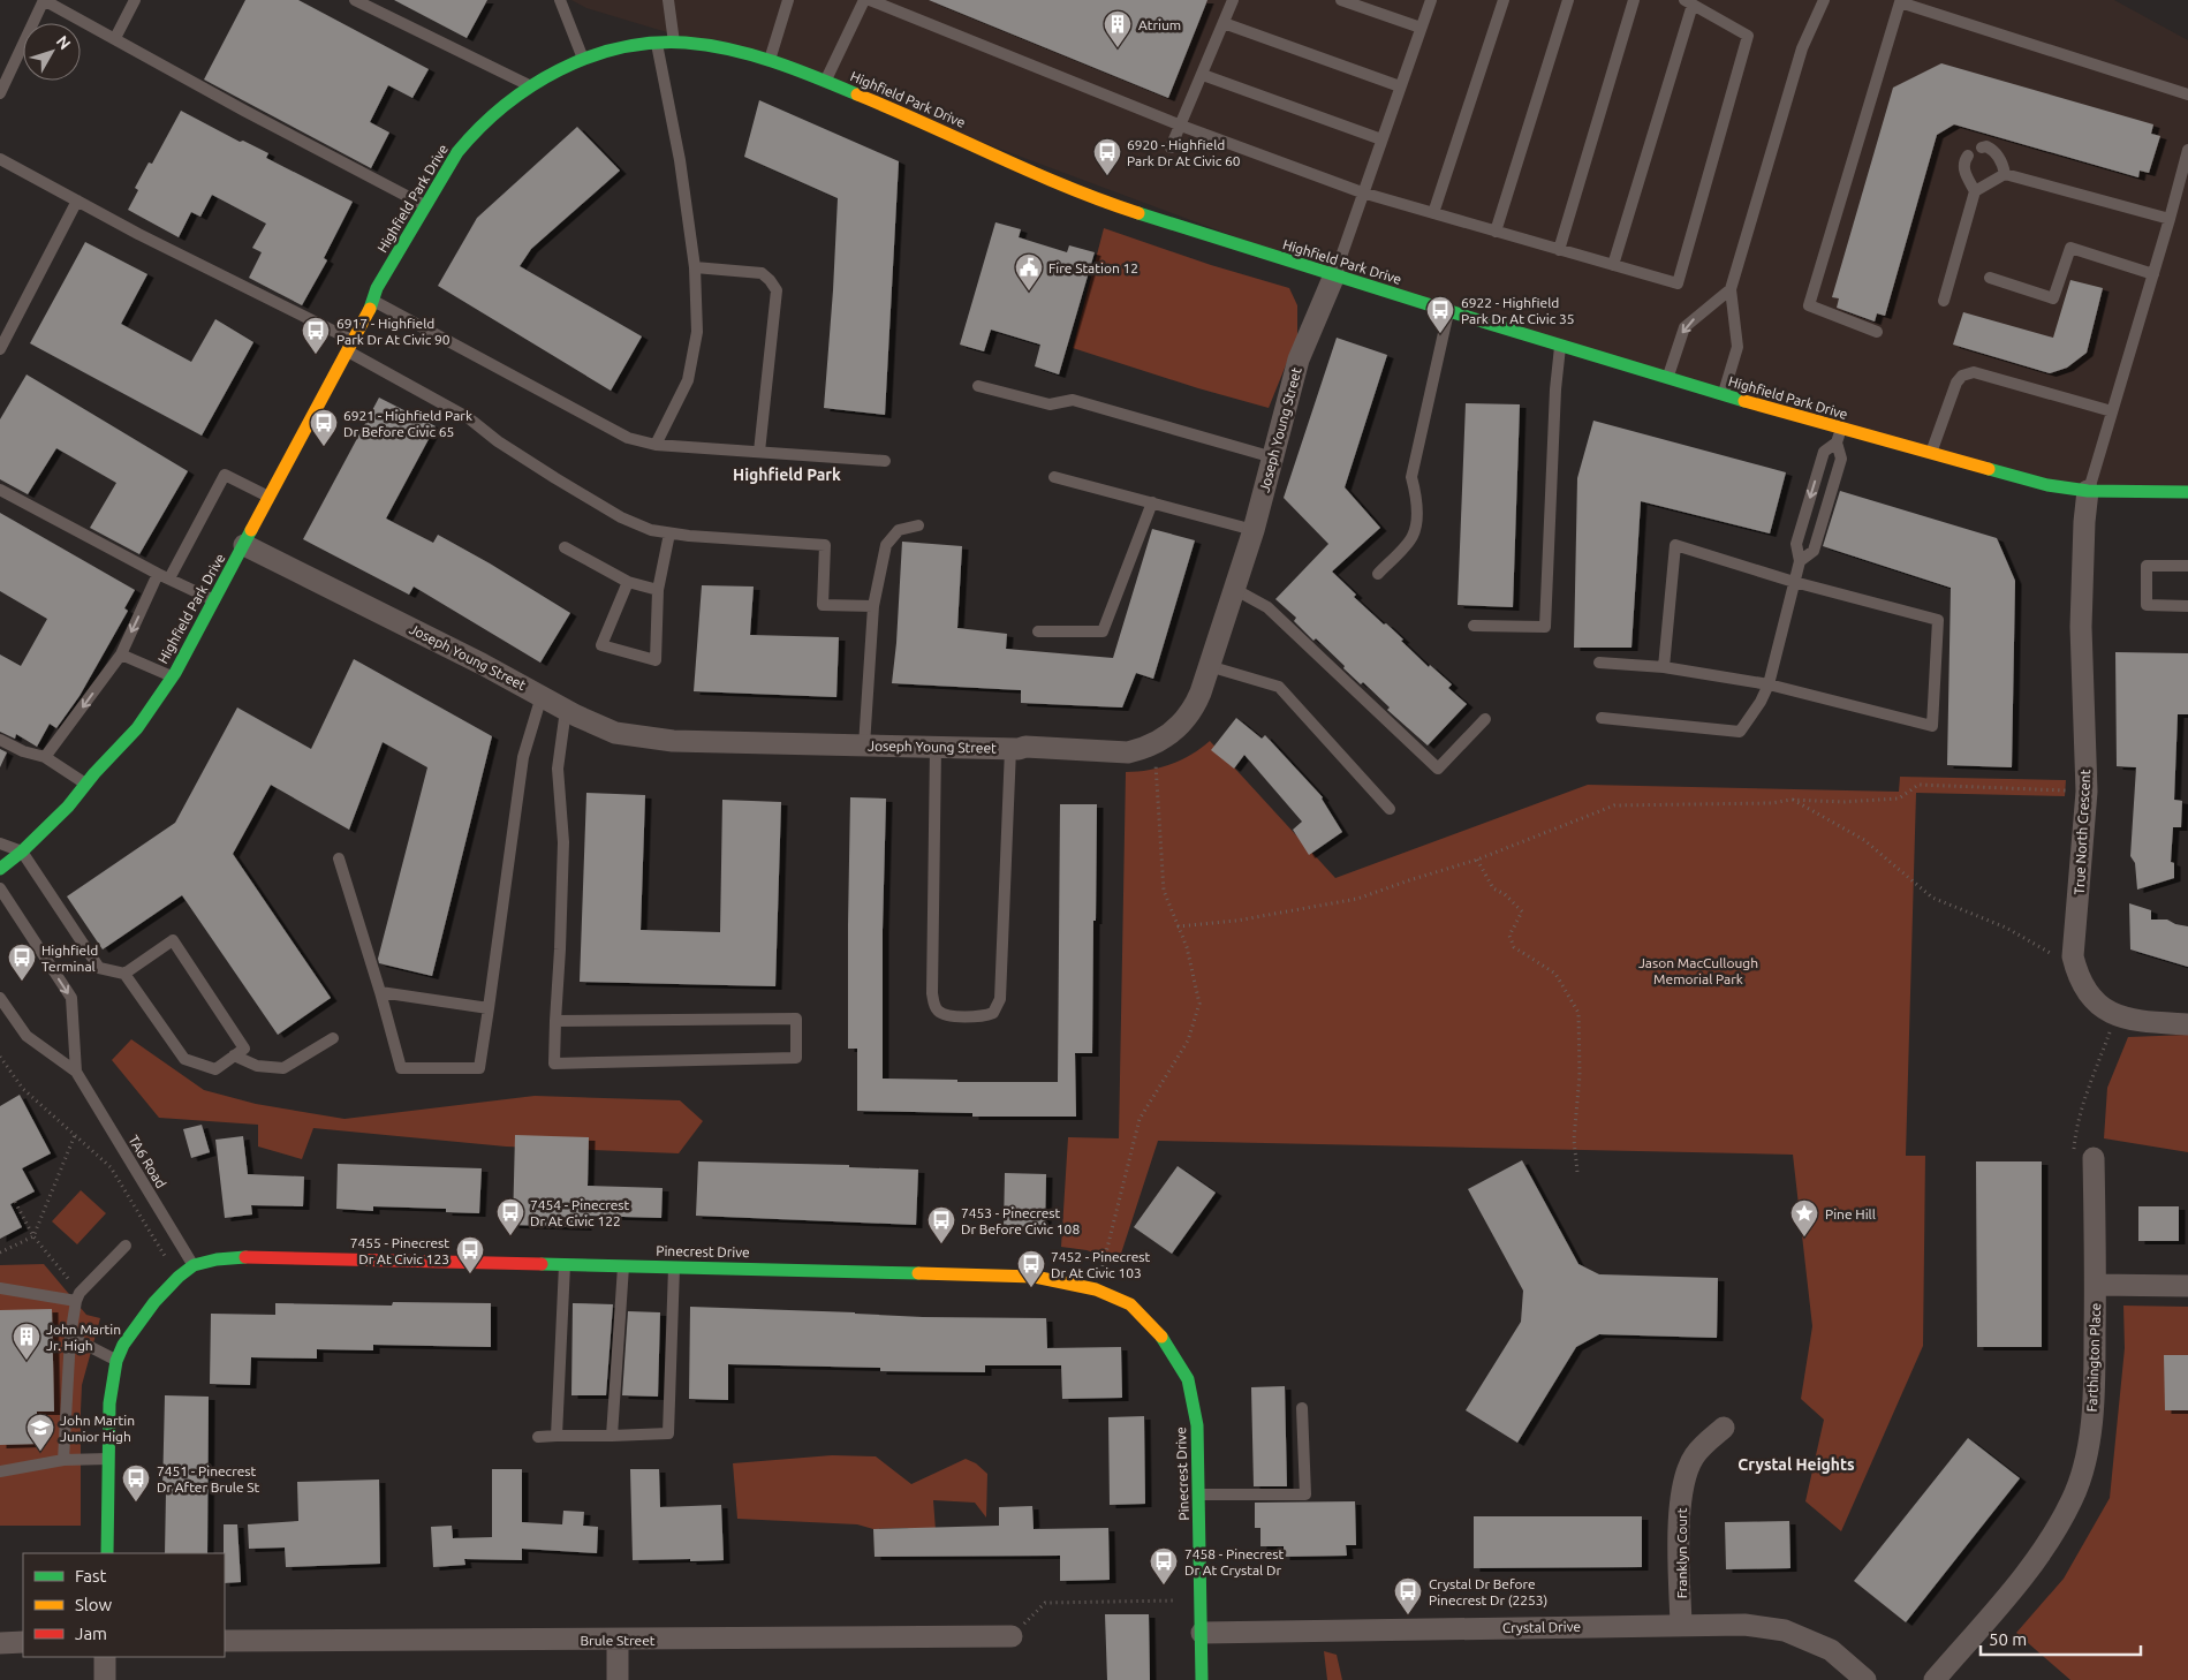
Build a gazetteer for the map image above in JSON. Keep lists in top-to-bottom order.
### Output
{
  "streets": {
    "street": [
      "Highfield Park Drive",
      "Joseph Young Street",
      "True North Crescent",
      "Pinecrest Drive",
      "Farthington Place",
      "Franklyn Court",
      "Crystal Drive",
      "Brule Street"
    ],
    "lane": ["TA6 Road"]
  },
  "crossings": [
    ["Highfield Park Drive", "Joseph Young Street"],
    ["Highfield Park Drive", "True North Crescent"],
    ["TA6 Road", "Pinecrest Drive"],
    ["Pinecrest Drive", "Crystal Drive"],
    ["Franklyn Court", "Crystal Drive"]
  ],
  "districts": ["Highfield Park", "Crystal Heights"],
  "parks": ["Jason MacCullough Memorial Park"],
  "places": {
    "building": ["Atrium", "John Martin Jr. High"],
    "bus stop": [
      "6920 - Highfield Park Dr At Civic 60",
      "6922 - Highfield Park Dr At Civic 35",
      "6917 - Highfield Park Dr At Civic 90",
      "6921 - Highfield Park Dr Before Civic 65",
      "Highfield Terminal",
      "7454 - Pinecrest Dr At Civic 122",
      "7453 - Pinecrest Dr Before Civic 108",
      "7455 - Pinecrest Dr At Civic 123",
      "7452 - Pinecrest Dr At Civic 103",
      "7451 - Pinecrest Dr After Brule St",
      "7458 - Pinecrest Dr At Crystal Dr",
      "Crystal Dr Before Pinecrest Dr (2253)"
    ],
    "public building": ["Fire Station 12"],
    "place": ["Pine Hill"],
    "school or university": ["John Martin Junior High"]
  },
  "legend": ["Fast", "Slow", "Jam"],
  "scale_bar": "50 m",
  "north": "top right"
}
